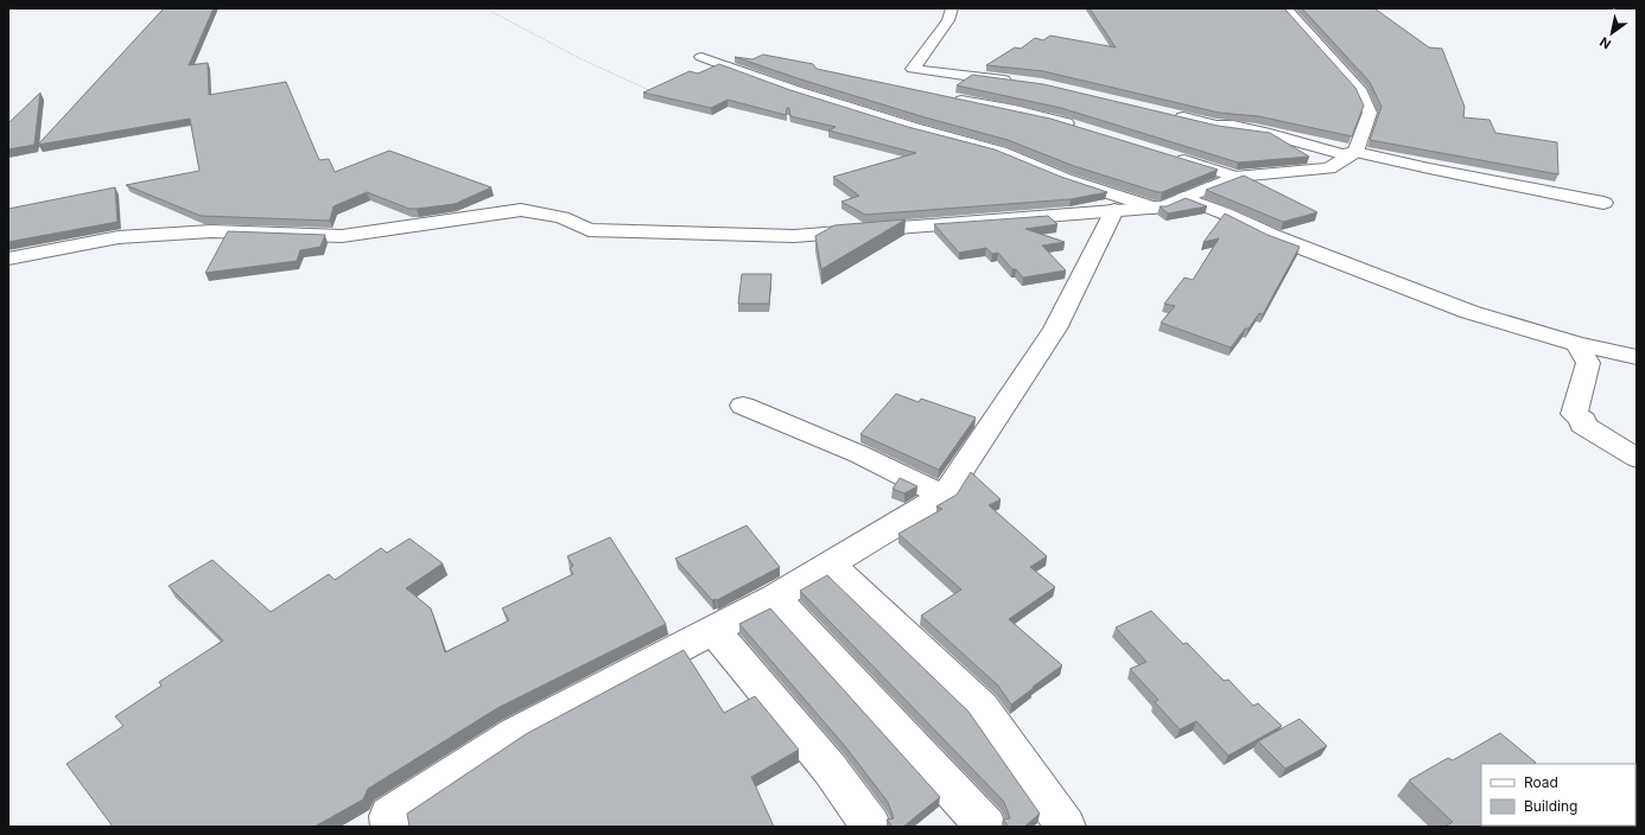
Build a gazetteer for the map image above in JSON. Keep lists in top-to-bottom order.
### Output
{
  "legend": ["Road", "Building"],
  "north": "bottom left"
}
